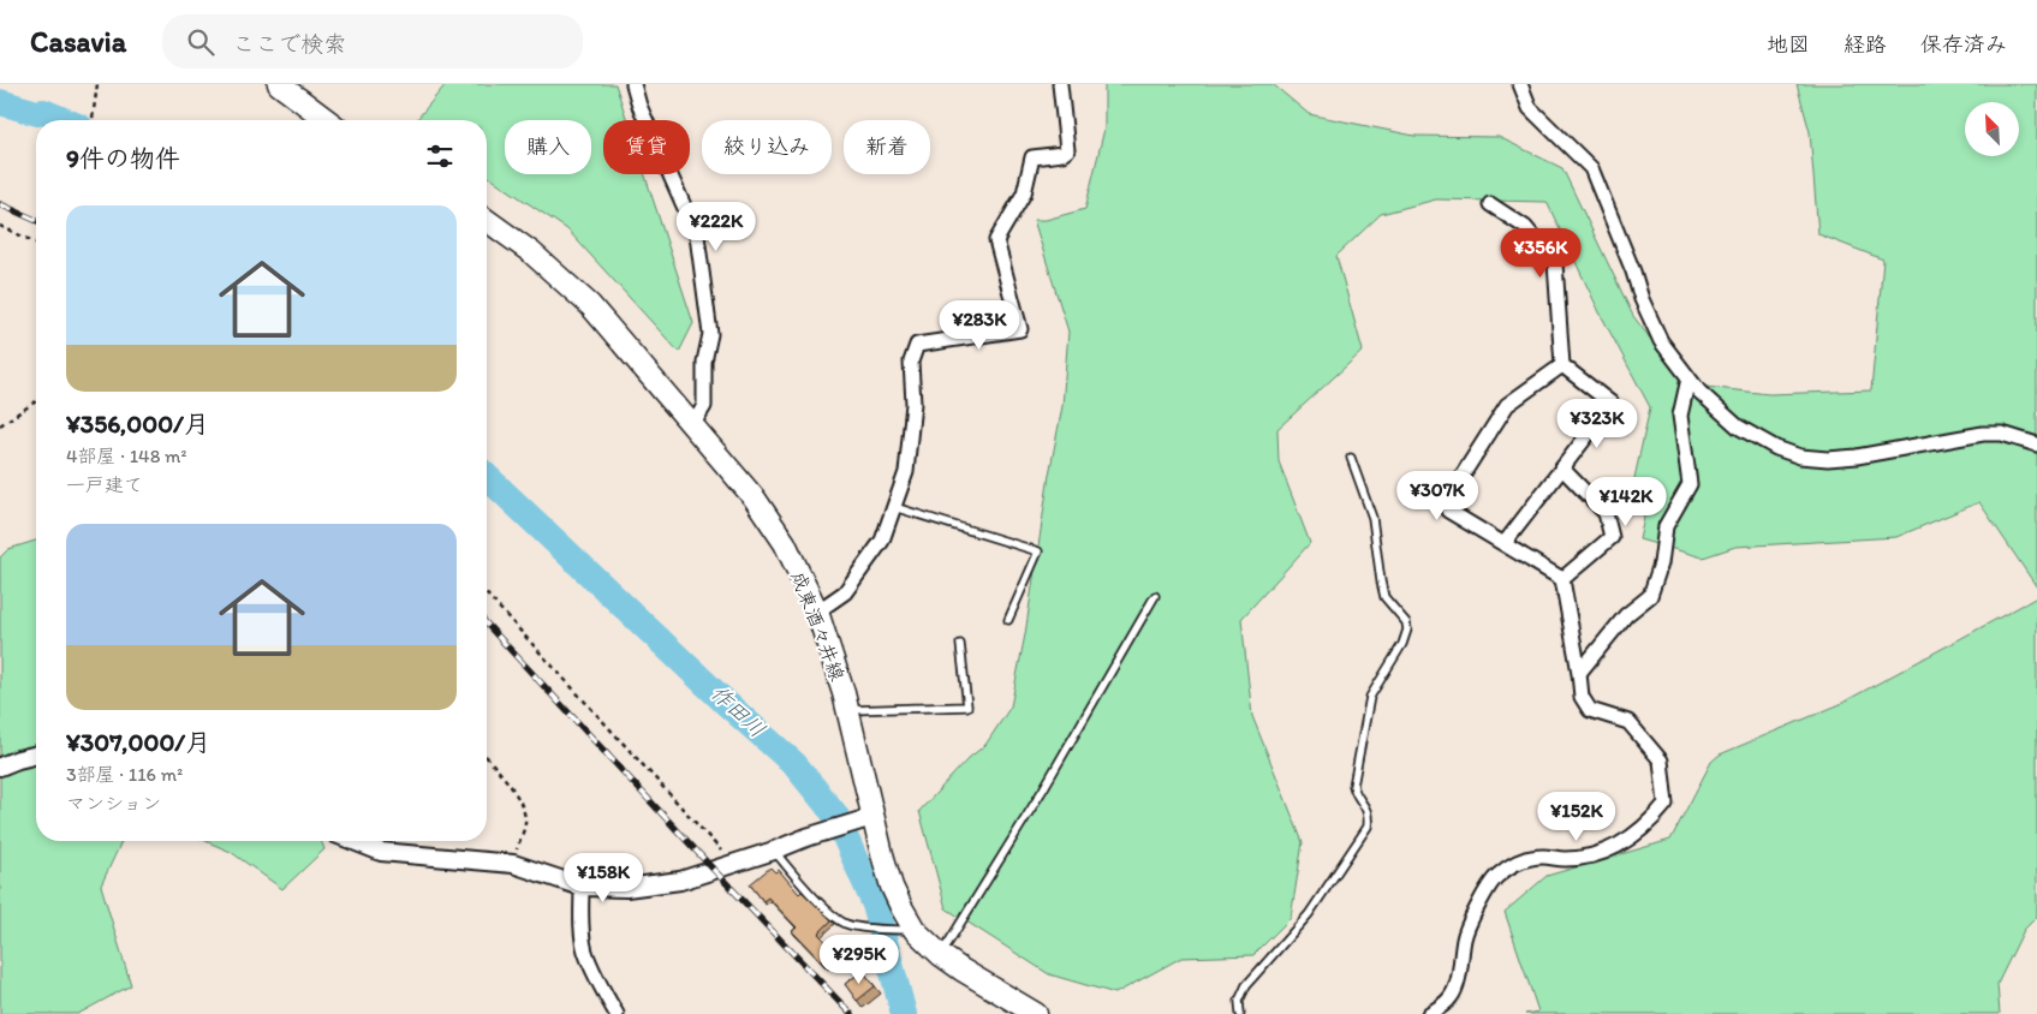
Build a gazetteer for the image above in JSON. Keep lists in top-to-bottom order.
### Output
{
  "streets": {
    "main road": ["成東酒々井線"]
  },
  "water": ["作田川"],
  "north": "top left",
  "page": {
    "header": "Casavia",
    "search": "ここで検索",
    "nav": ["地図", "経路", "保存済み"],
    "chip": [
      "購入",
      "賃貸",
      "絞り込み",
      "新着"
    ],
    "heading": "9件の物件",
    "list": [
      {
        "name": "¥356,000/月",
        "note": "4部屋 · 148 m² · 一戸建て"
      },
      {
        "name": "¥307,000/月",
        "note": "3部屋 · 116 m² · マンション"
      }
    ],
    "price": [
      "¥222K",
      "¥356K",
      "¥283K",
      "¥323K",
      "¥307K",
      "¥142K",
      "¥152K",
      "¥158K",
      "¥295K"
    ]
  }
}
